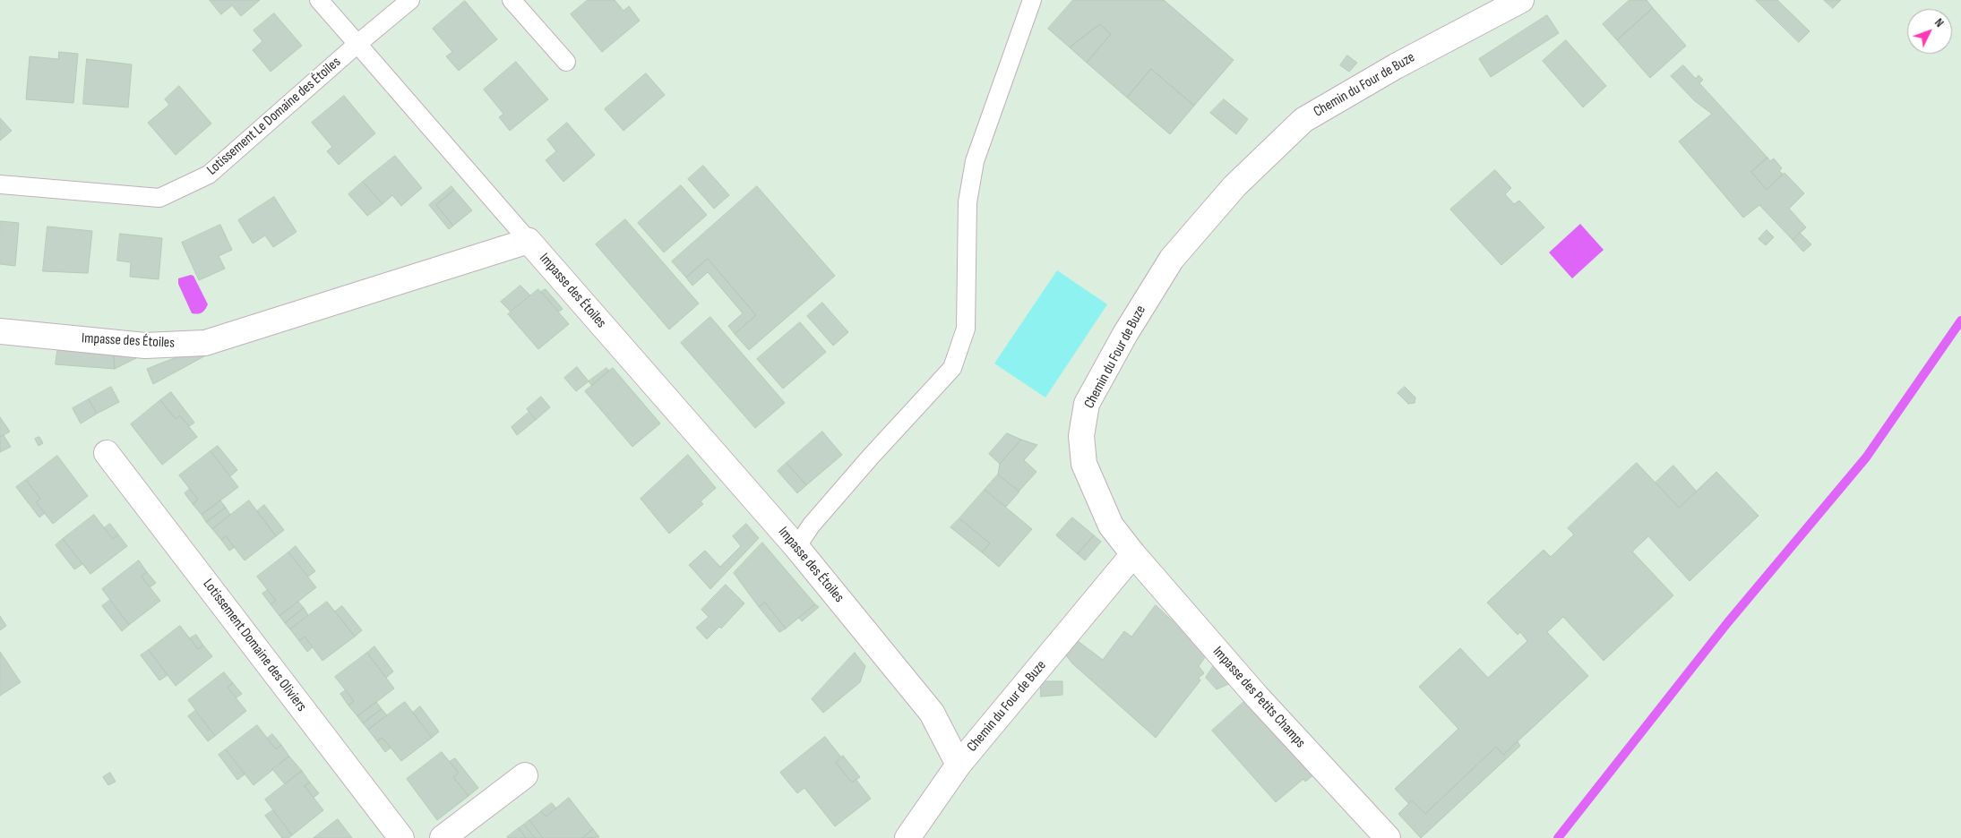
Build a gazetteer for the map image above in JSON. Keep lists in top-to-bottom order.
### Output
{
  "streets": {
    "street": [
      "Chemin du Four de Buze",
      "Impasse des Étoiles",
      "Lotissement Domaine des Oliviers",
      "Impasse des Petits Champs"
    ],
    "lane": ["Lotissement Le Domaine des Étoiles"]
  },
  "crossings": [
    ["Chemin du Four de Buze", "Impasse des Étoiles"],
    ["Chemin du Four de Buze", "Impasse des Petits Champs"]
  ],
  "north": "top right"
}
